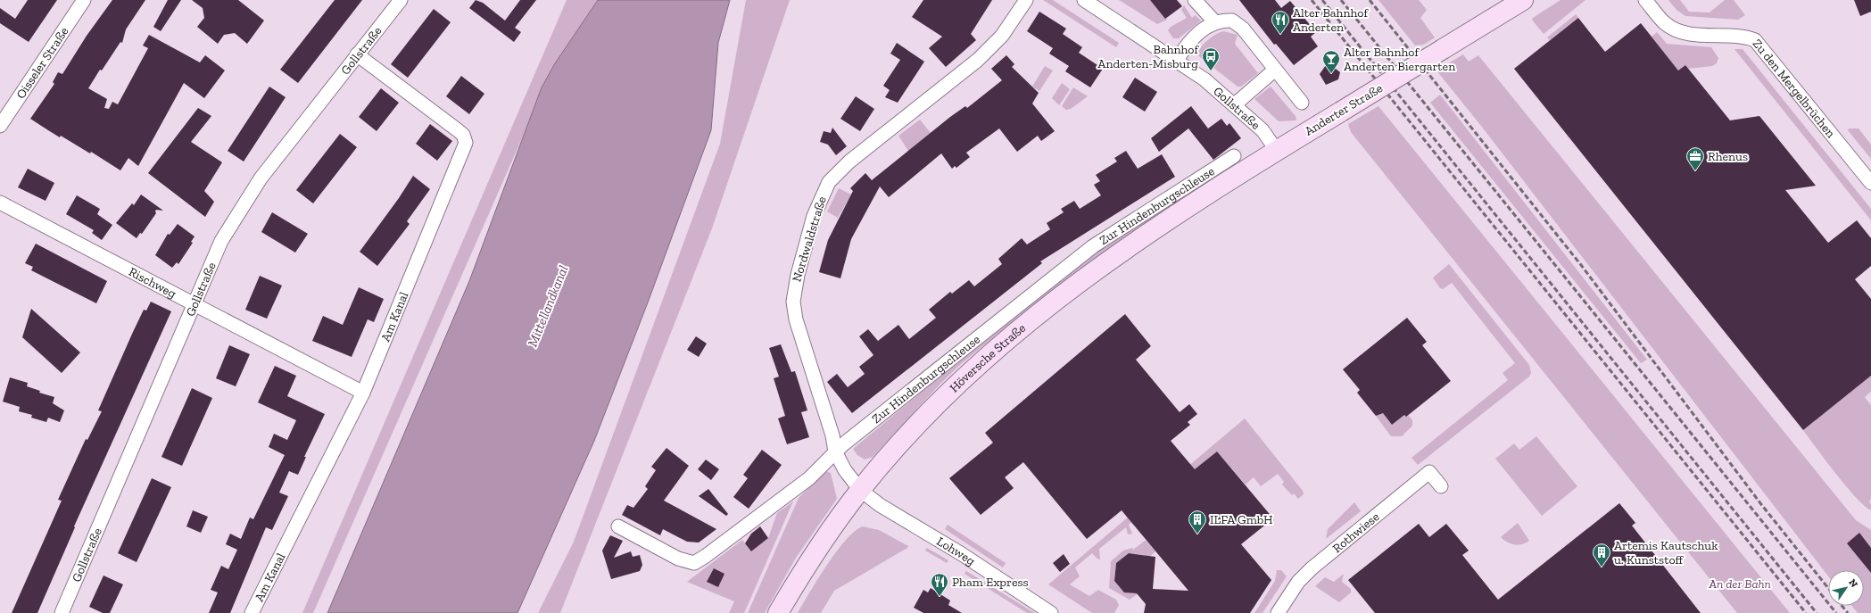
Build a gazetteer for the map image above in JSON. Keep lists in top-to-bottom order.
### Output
{
  "streets": {
    "main road": ["Anderter Straße", "Höversche Straße"],
    "street": [
      "Gollstraße",
      "Oisseler Straße",
      "Zu den Mergelbrüchen",
      "Zur Hindenburgschleuse",
      "Nordwaldstraße",
      "Rischweg",
      "Am Kanal",
      "Rothwiese",
      "Lohweg"
    ]
  },
  "crossings": [
    ["Gollstraße", "Anderter Straße"],
    ["Gollstraße", "Rischweg"],
    ["Gollstraße", "Am Kanal"],
    ["Anderter Straße", "Höversche Straße"],
    ["Zur Hindenburgschleuse", "Nordwaldstraße"],
    ["Nordwaldstraße", "Höversche Straße"],
    ["Nordwaldstraße", "Lohweg"],
    ["Rischweg", "Am Kanal"],
    ["Höversche Straße", "Lohweg"]
  ],
  "water": ["Mittellandkanal"],
  "parks": ["An der Bahn"],
  "places": {
    "restaurant": ["Alter Bahnhof Anderten", "Pham Express"],
    "bus stop": ["Bahnhof Anderten-Misburg"],
    "bar": ["Alter Bahnhof Anderten Biergarten"],
    "office": ["Rhenus"],
    "building": ["ILFA GmbH", "Artemis Kautschuk u. Kunststoff"]
  },
  "north": "top right"
}
